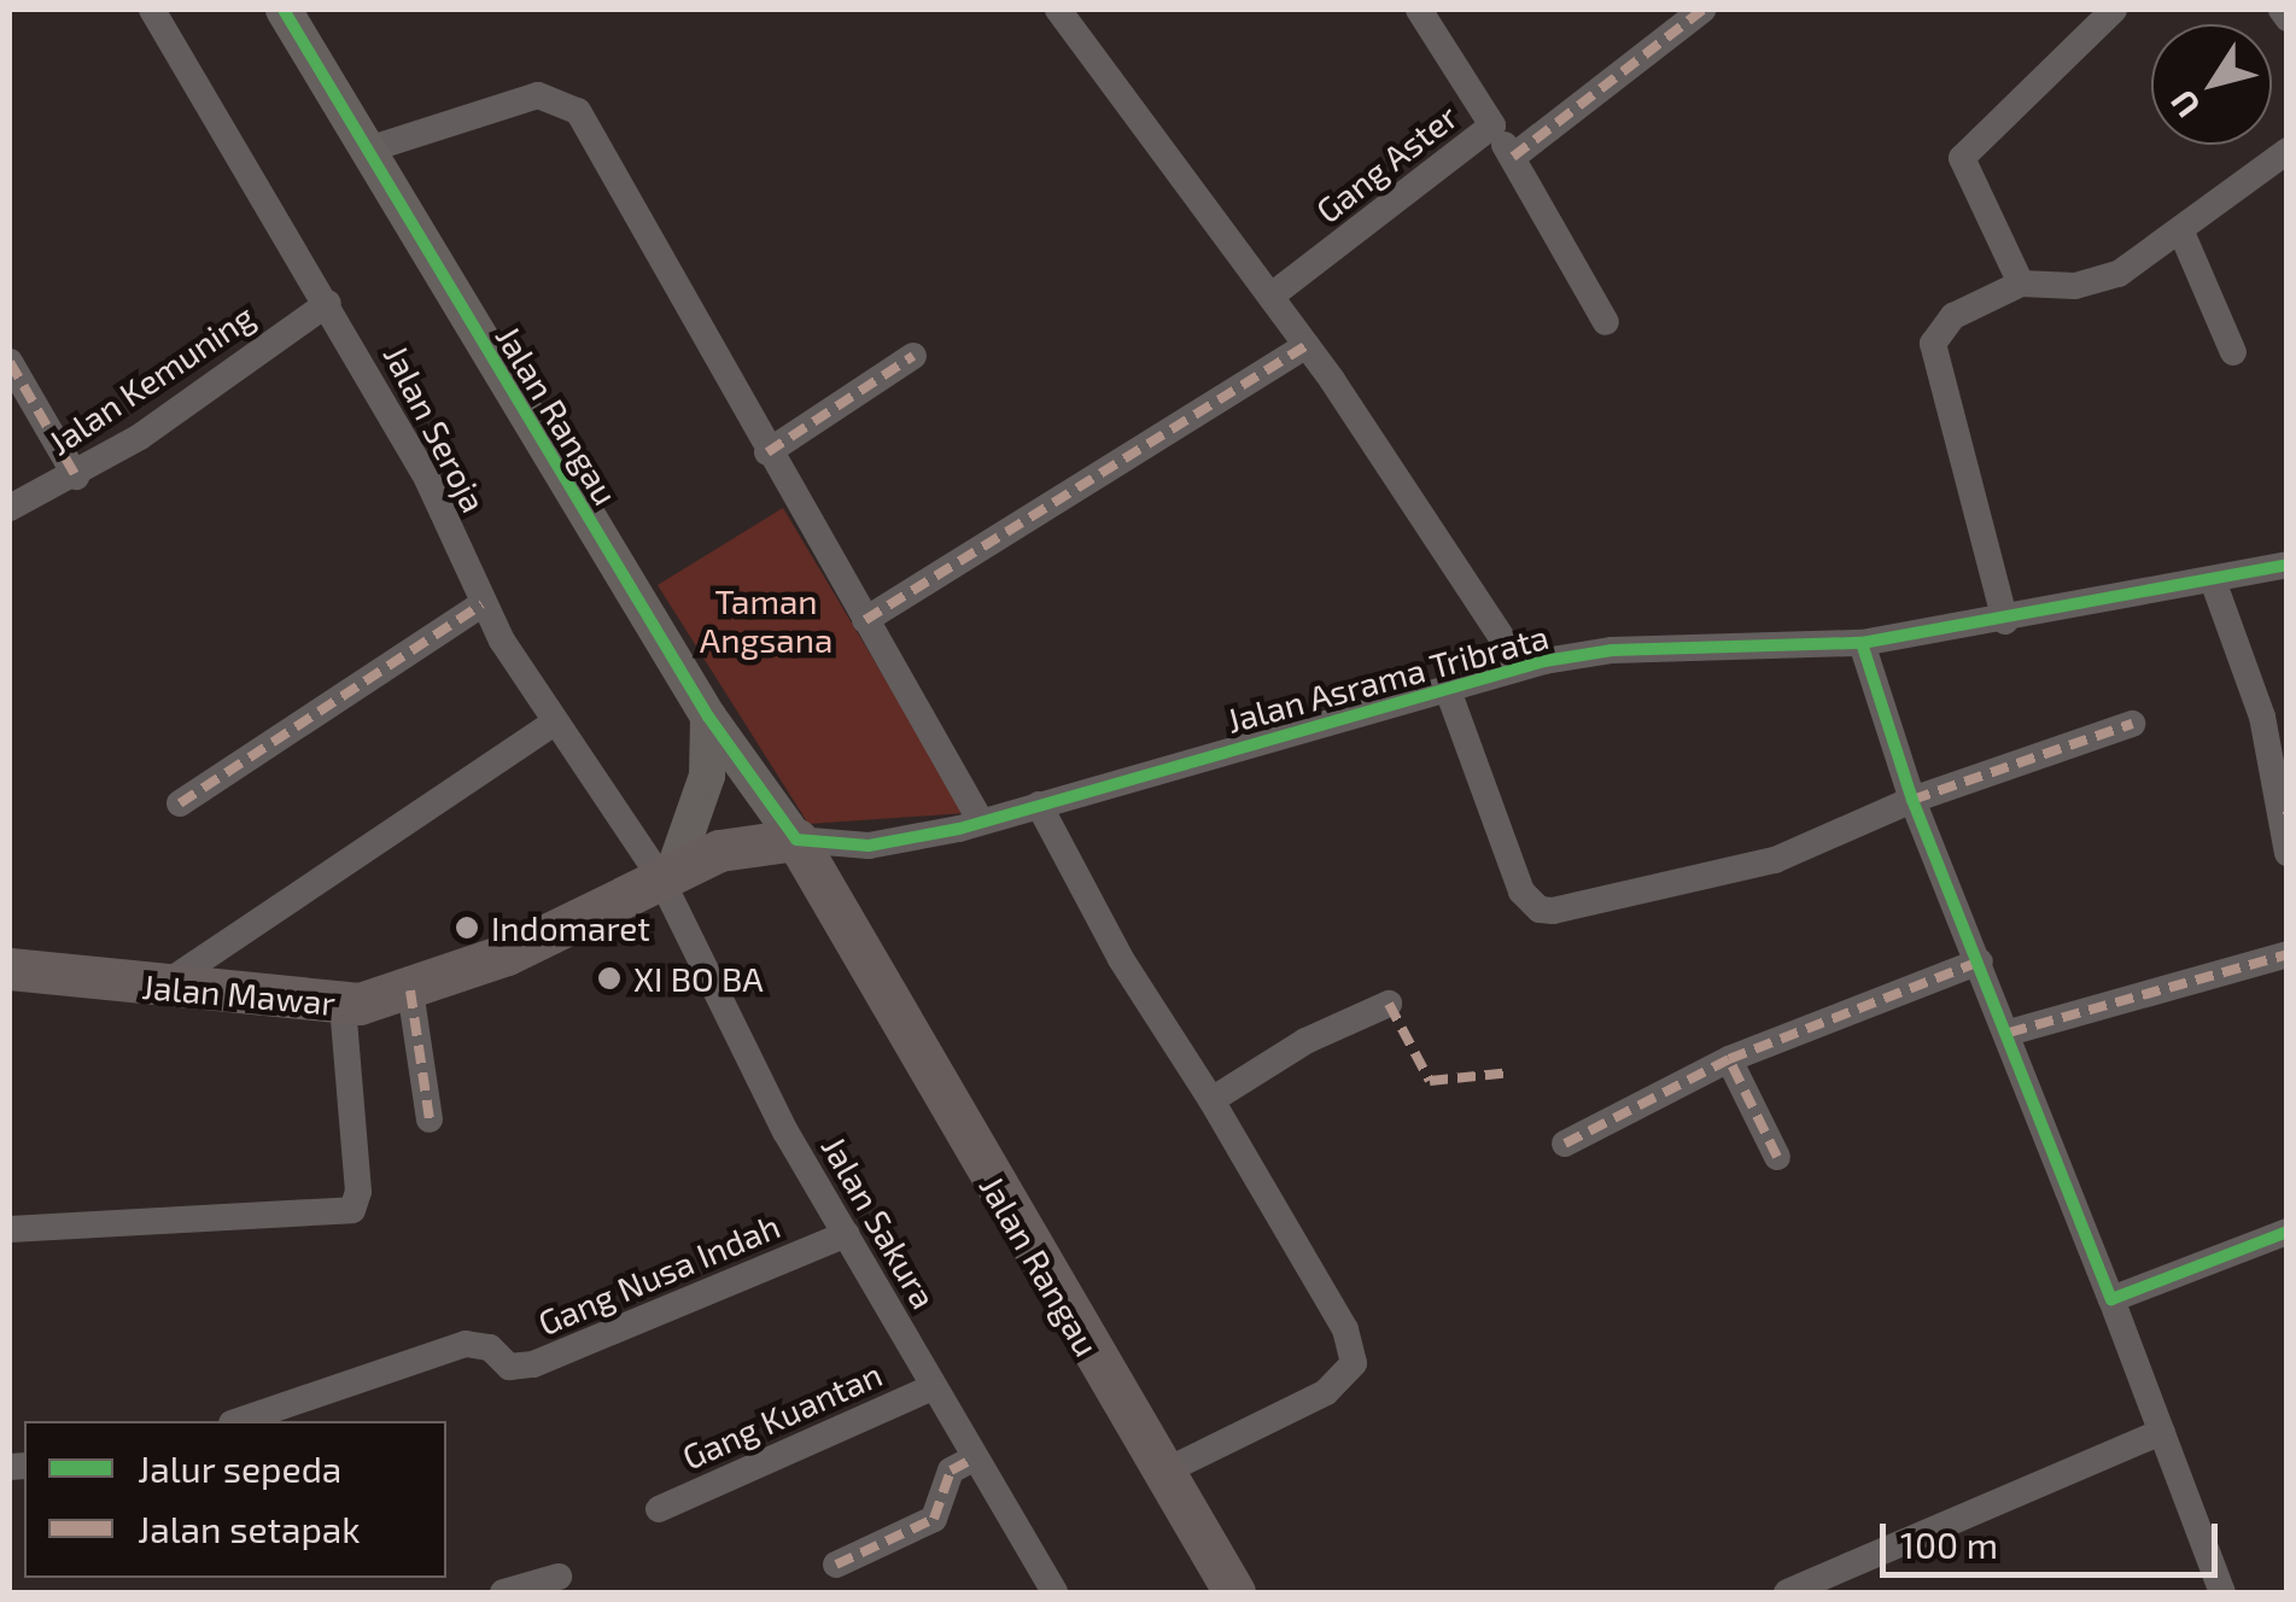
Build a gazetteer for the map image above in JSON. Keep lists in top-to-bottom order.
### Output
{
  "streets": {
    "main road": ["Jalan Rangau", "Jalan Mawar"],
    "street": [
      "Gang Aster",
      "Jalan Kemuning",
      "Jalan Seroja",
      "Jalan Asrama Tribrata",
      "Jalan Sakura",
      "Gang Nusa Indah",
      "Gang Kuantan"
    ]
  },
  "crossings": [
    ["Jalan Kemuning", "Jalan Seroja"],
    ["Jalan Rangau", "Jalan Asrama Tribrata"],
    ["Jalan Rangau", "Jalan Mawar"],
    ["Jalan Seroja", "Jalan Mawar"],
    ["Jalan Seroja", "Jalan Sakura"],
    ["Jalan Asrama Tribrata", "Jalan Mawar"],
    ["Jalan Mawar", "Jalan Sakura"],
    ["Jalan Sakura", "Gang Nusa Indah"],
    ["Jalan Sakura", "Gang Kuantan"]
  ],
  "parks": ["Taman Angsana"],
  "places": ["Indomaret", "XI BO BA"],
  "legend": ["Jalur sepeda", "Jalan setapak"],
  "scale_bar": "100 m",
  "north": "bottom left"
}
